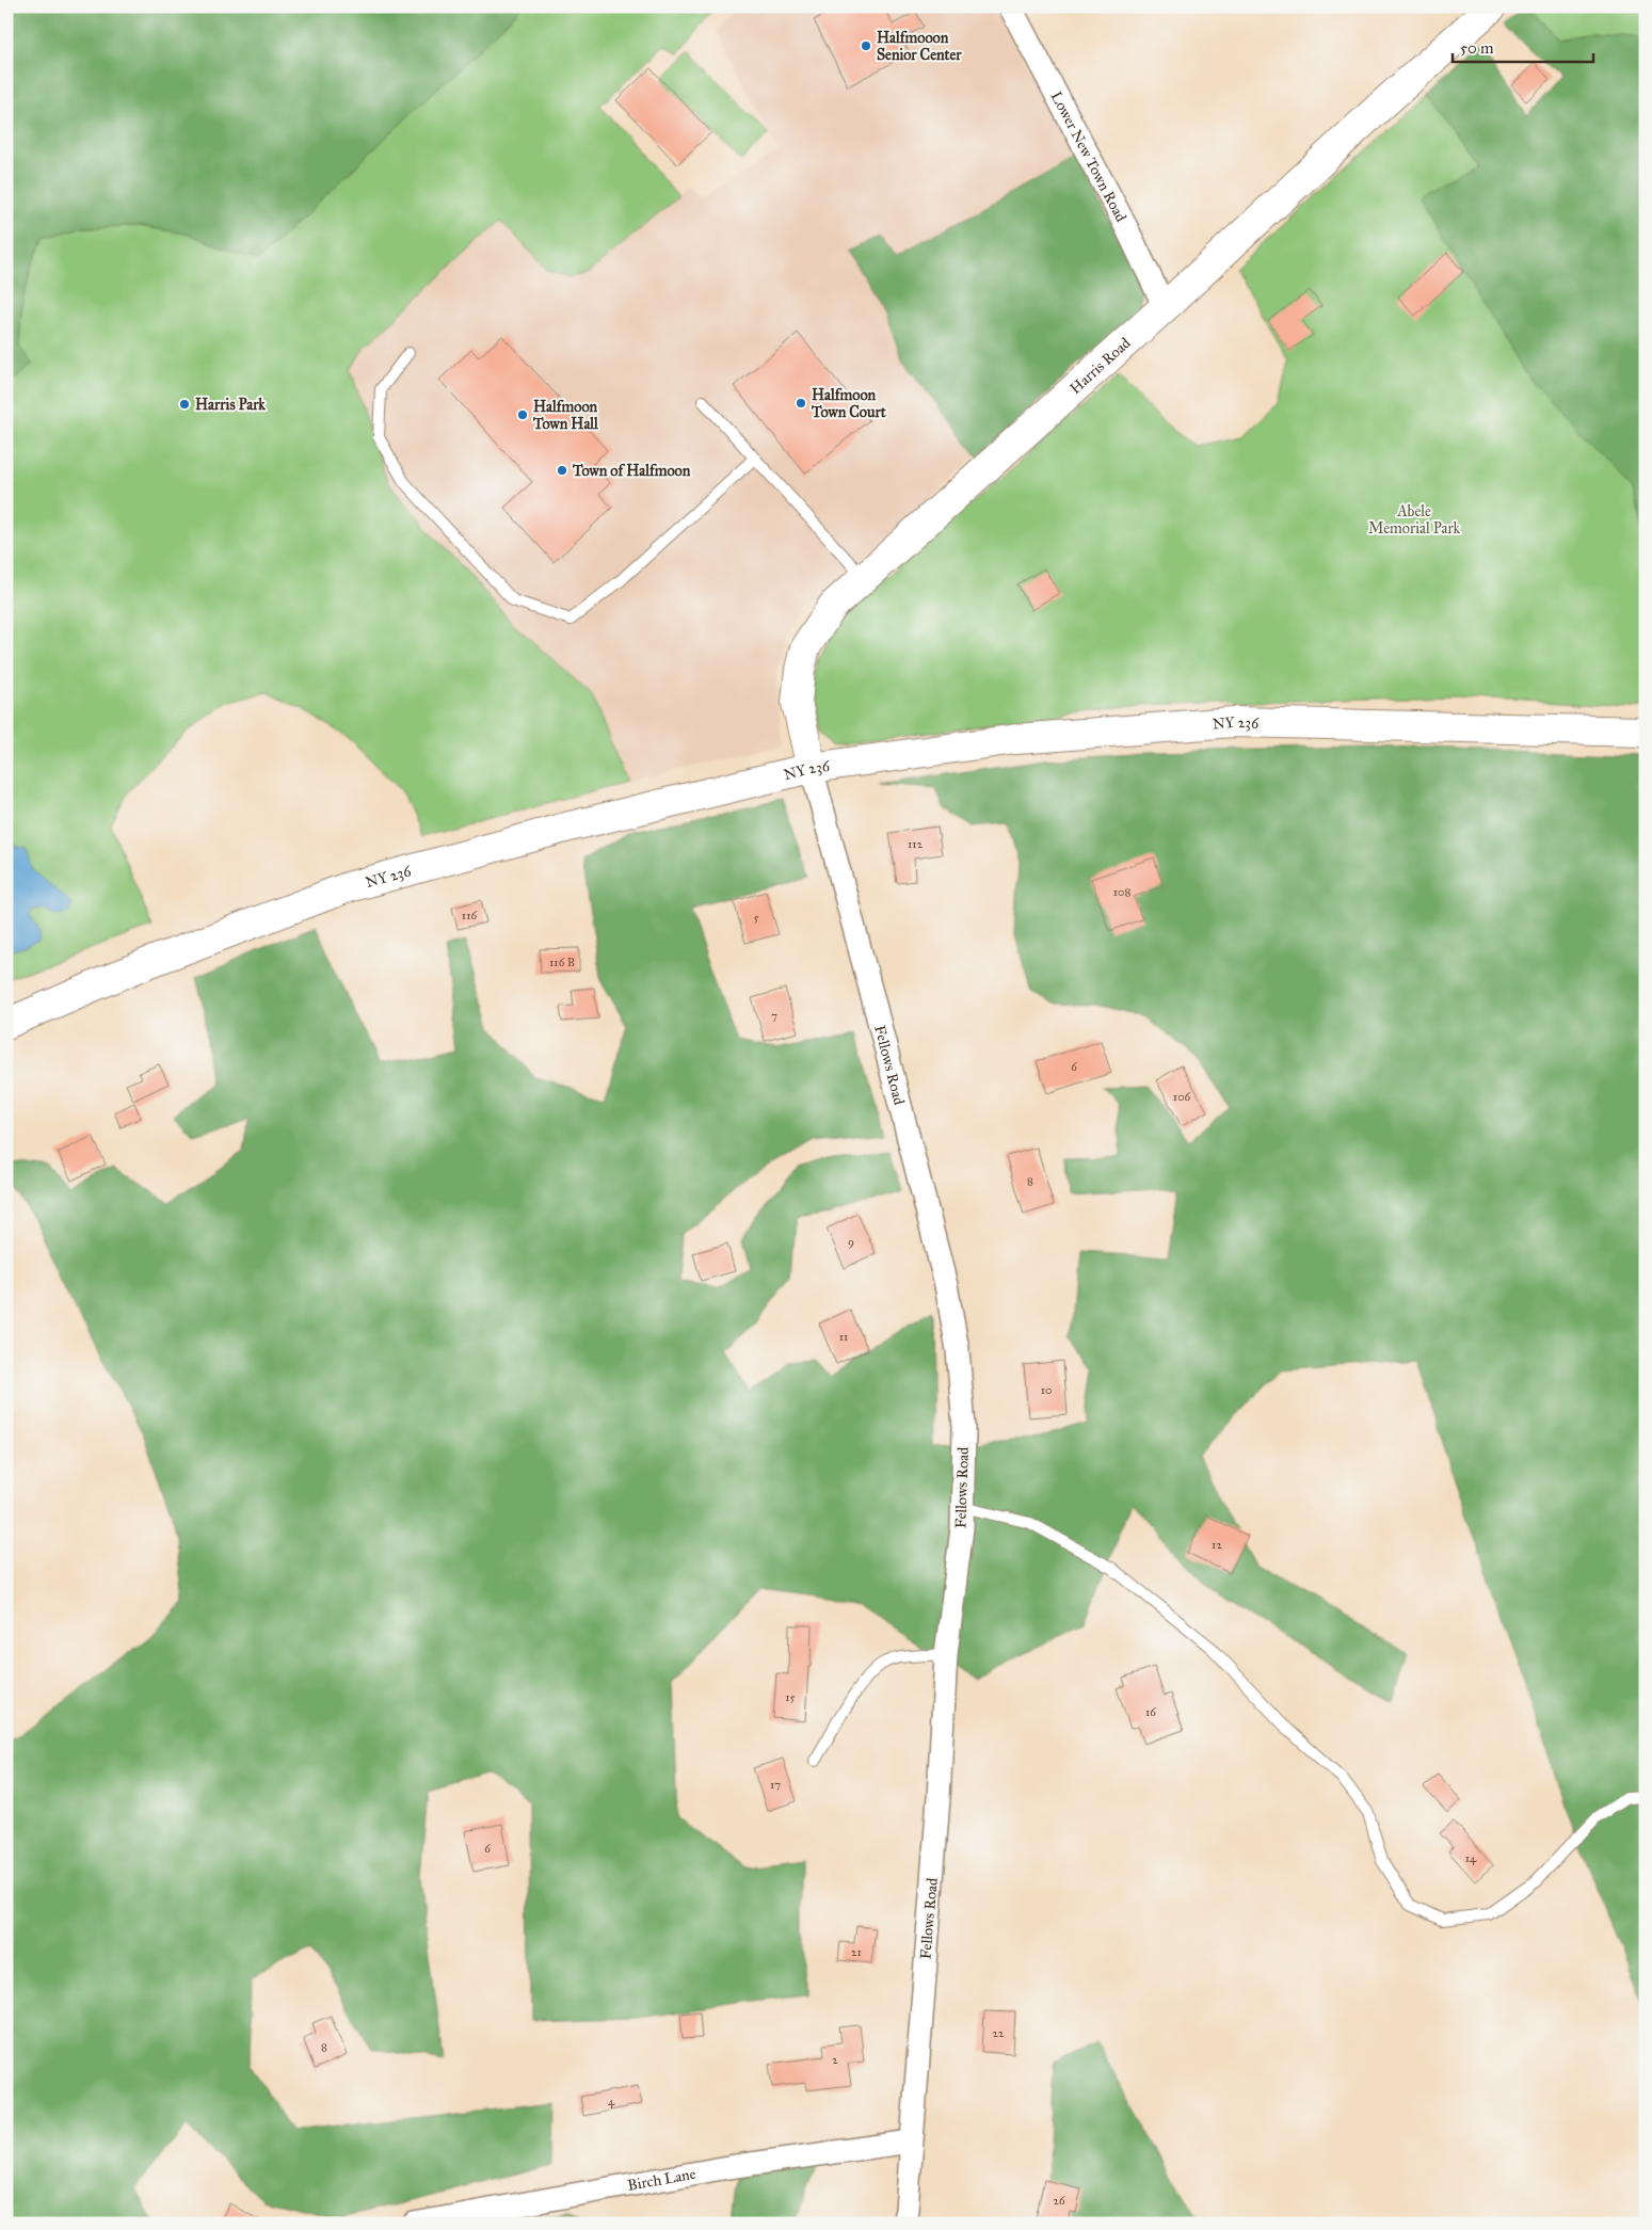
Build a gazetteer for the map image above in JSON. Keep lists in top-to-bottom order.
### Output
{
  "streets": {
    "main road": ["Harris Road", "NY 236"],
    "street": ["Lower New Town Road", "Fellows Road", "Birch Lane"]
  },
  "crossings": [
    ["Lower New Town Road", "Harris Road"],
    ["Harris Road", "NY 236"],
    ["Harris Road", "Fellows Road"],
    ["NY 236", "Fellows Road"],
    ["Fellows Road", "Birch Lane"]
  ],
  "parks": ["Abele Memorial Park"],
  "places": [
    "Halfmooon Senior Center",
    "Halfmoon Town Court",
    "Harris Park",
    "Halfmoon Town Hall",
    "Town of Halfmoon"
  ],
  "house_numbers": [
    "112",
    "108",
    "116",
    "5",
    "116 B",
    "7",
    "6",
    "106",
    "8",
    "9",
    "11",
    "10",
    "12",
    "15",
    "16",
    "17",
    "6",
    "14",
    "21",
    "22",
    "8",
    "2",
    "4",
    "26"
  ],
  "scale_bar": "50 m"
}
